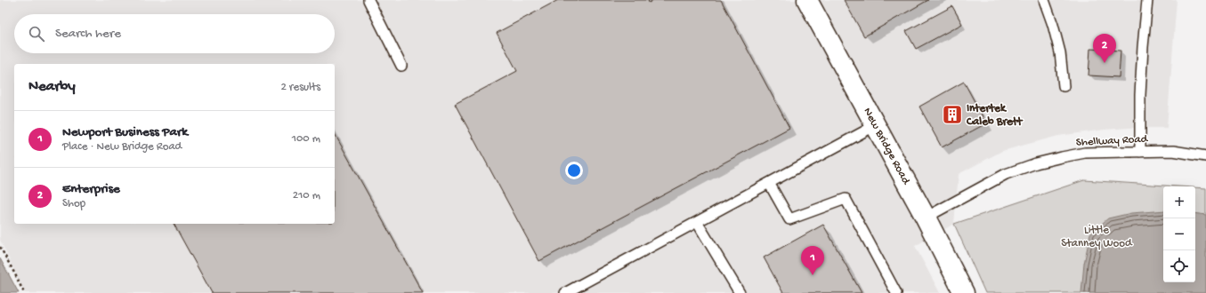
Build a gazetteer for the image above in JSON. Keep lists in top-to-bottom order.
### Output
{
  "streets": {
    "street": ["New Bridge Road"],
    "lane": ["Shellway Road"]
  },
  "crossings": [
    ["Shellway Road", "New Bridge Road"]
  ],
  "parks": ["Little Stanney Wood"],
  "places": {
    "building": ["Intertek Caleb Brett"]
  },
  "page": {
    "search": "Search here",
    "pins": ["2", "1"],
    "heading": ["Nearby", "2 results"],
    "list": [
      {
        "mark": "1",
        "name": "Newport Business Park",
        "note": "Place · New Bridge Road",
        "value": "100 m"
      },
      {
        "mark": "2",
        "name": "Enterprise",
        "note": "Shop",
        "value": "210 m"
      }
    ],
    "map_buttons": ["+", "−"]
  }
}
